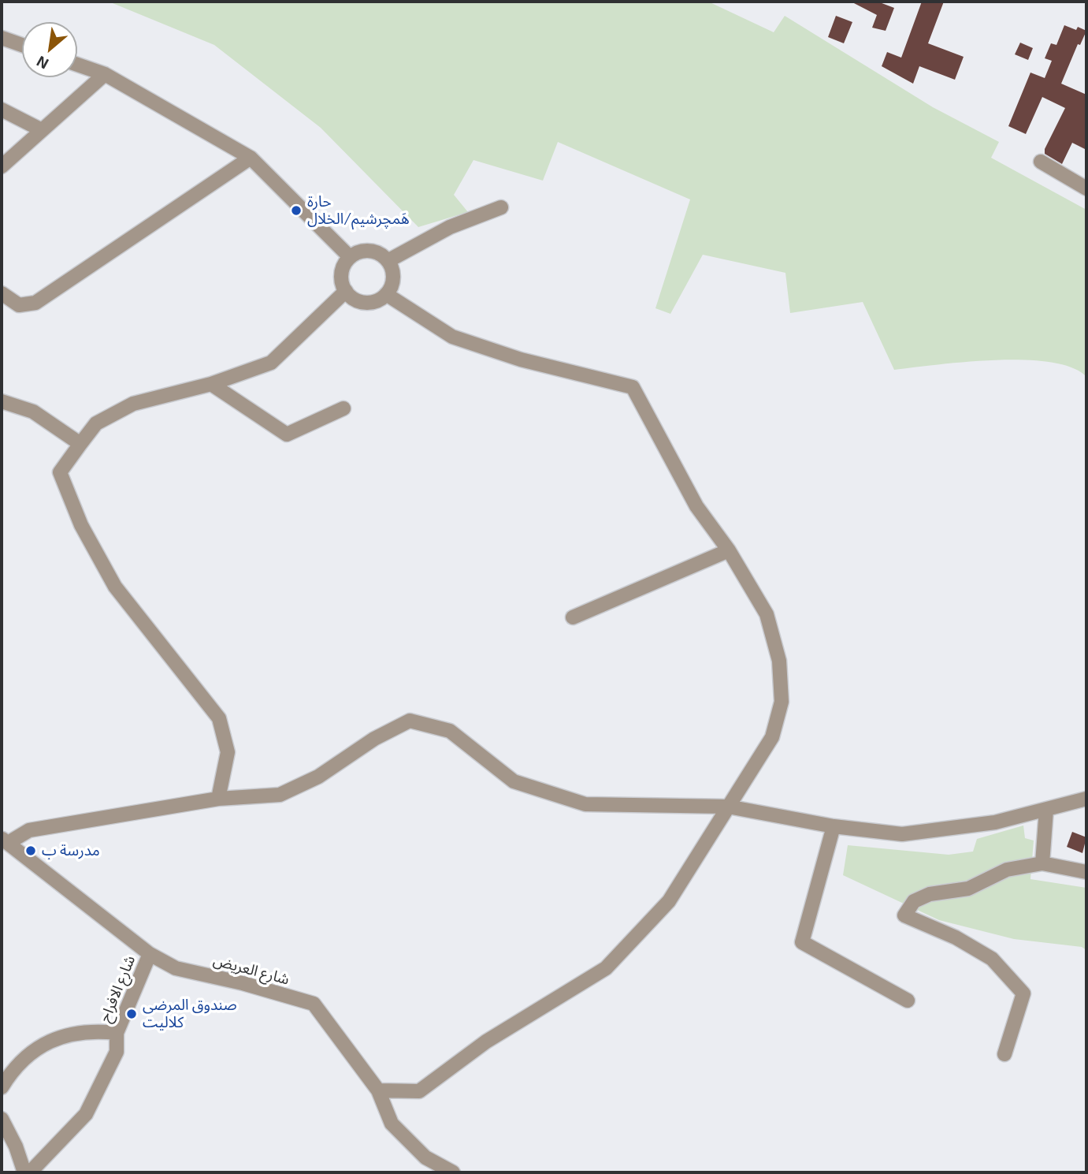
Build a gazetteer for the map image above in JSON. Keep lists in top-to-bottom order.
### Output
{
  "streets": {
    "street": ["شارع العريض", "شارع الافراح"]
  },
  "crossings": [
    ["شارع العريض", "شارع الافراح"]
  ],
  "places": ["حارة هَمچرشيم/الخلال", "مدرسة ب", "صندوق المرضى كلاليت"],
  "north": "bottom left"
}
